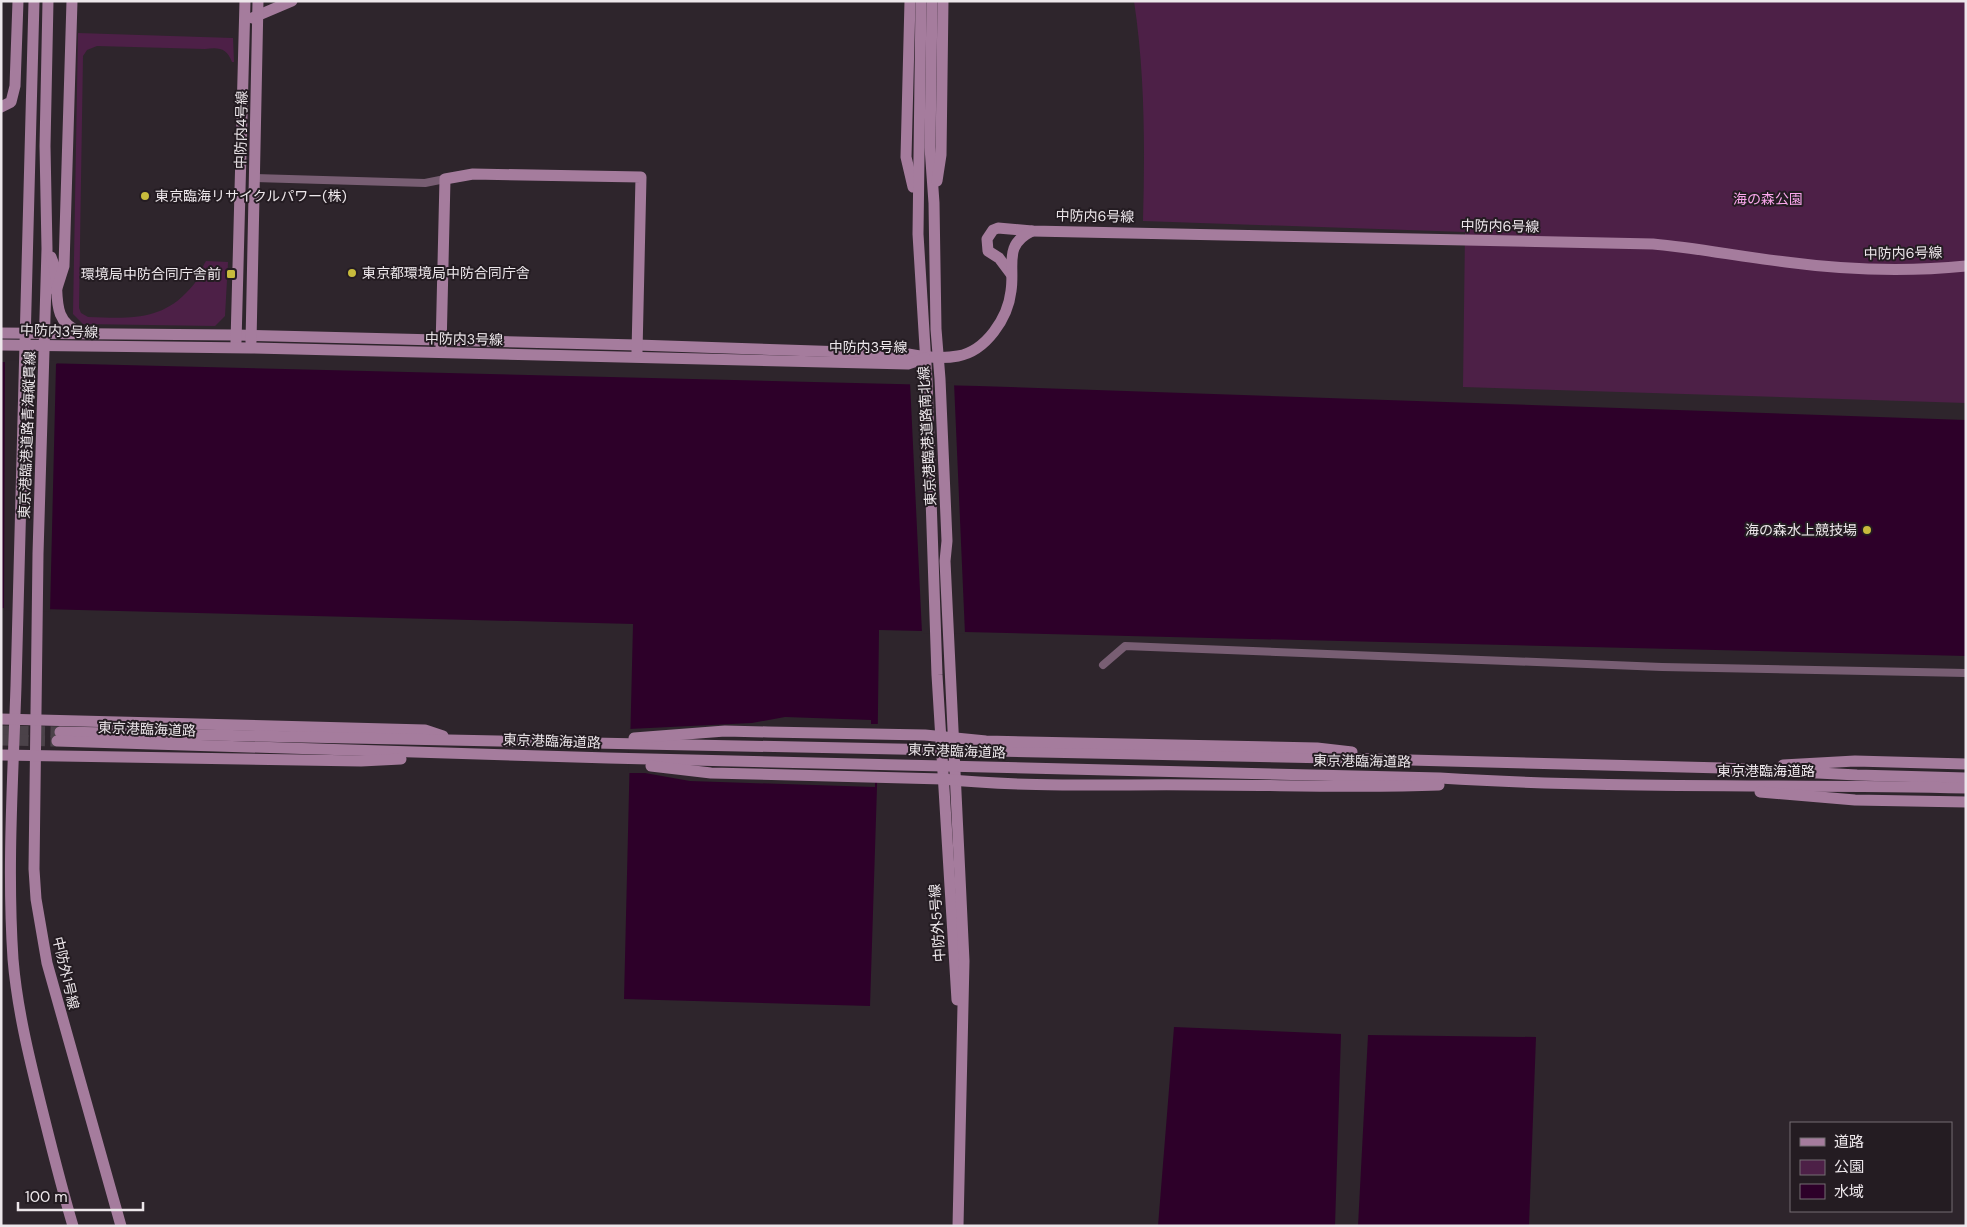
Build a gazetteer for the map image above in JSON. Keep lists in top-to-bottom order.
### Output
{
  "streets": {
    "street": [
      "中防内4号線",
      "中防内6号線",
      "中防内3号線",
      "東京港臨港道路青海縦貫線",
      "東京港臨港道路南北線",
      "東京港臨海道路",
      "中防外5号線",
      "中防外1号線"
    ]
  },
  "crossings": [
    ["中防内4号線", "中防内3号線"],
    ["中防内3号線", "東京港臨港道路青海縦貫線"],
    ["中防内3号線", "東京港臨港道路南北線"],
    ["東京港臨港道路青海縦貫線", "中防外1号線"],
    ["東京港臨港道路南北線", "中防外5号線"]
  ],
  "parks": ["海の森公園"],
  "places": {
    "other": ["東京臨海リサイクルパワー(株)", "東京都環境局中防合同庁舎", "海の森水上競技場"],
    "transit": ["環境局中防合同庁舎前"]
  },
  "legend": ["道路", "公園", "水域"],
  "scale_bar": "100 m"
}
